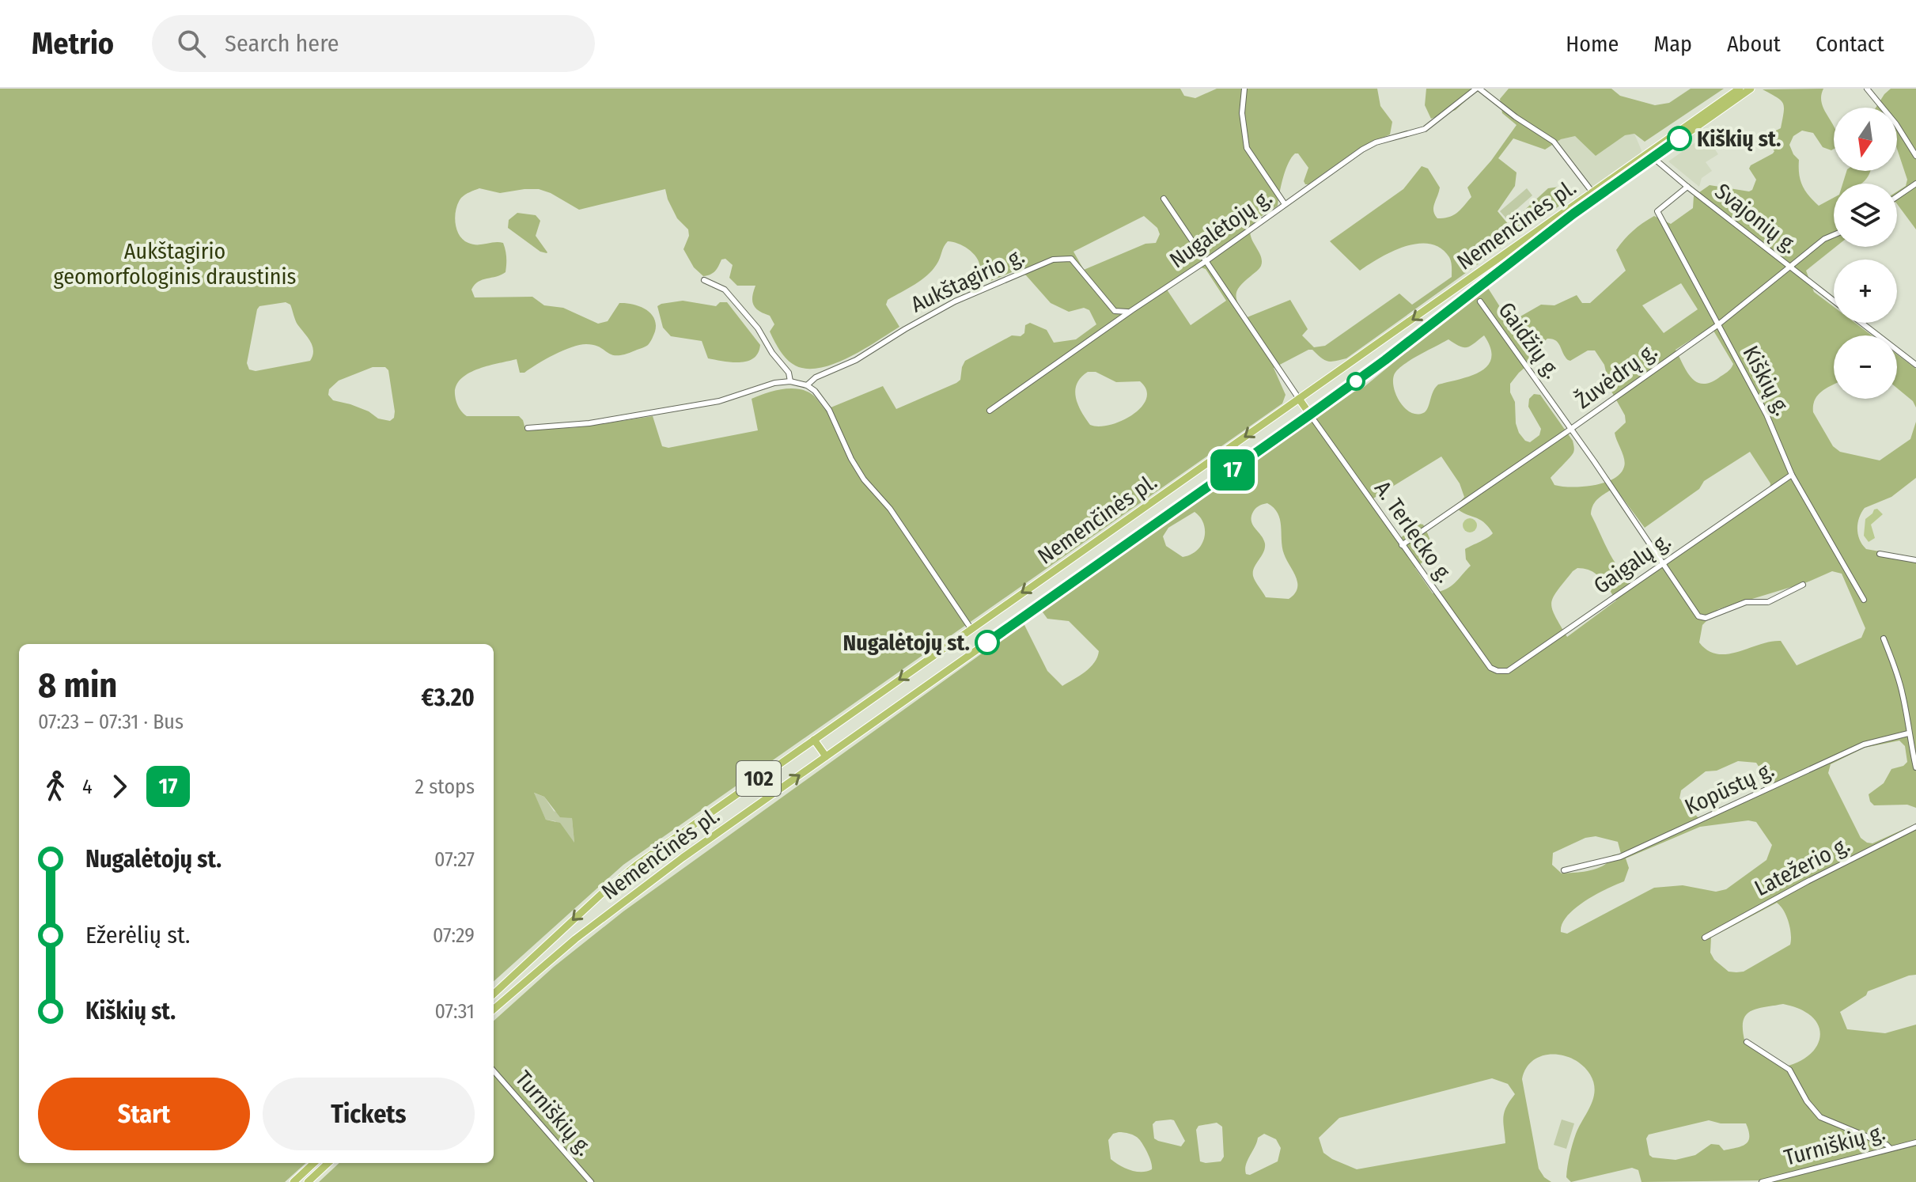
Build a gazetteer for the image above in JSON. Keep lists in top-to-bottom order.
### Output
{
  "streets": {
    "main road": ["Nemenčinės pl.", "102"],
    "street": [
      "Svajonių g.",
      "Nugalėtojų g.",
      "Aukštagirio g.",
      "Gaidžių g.",
      "Žuvėdrų g.",
      "Kiškių g.",
      "A. Terlecko g.",
      "Gaigalų g.",
      "Kopūstų g.",
      "Latežerio g.",
      "Turniškių g."
    ]
  },
  "crossings": [
    ["Svajonių g.", "Nemenčinės pl."],
    ["Svajonių g.", "Žuvėdrų g."],
    ["Svajonių g.", "Kiškių g."],
    ["Nemenčinės pl.", "A. Terlecko g."],
    ["Nugalėtojų g.", "Aukštagirio g."],
    ["Gaidžių g.", "Žuvėdrų g."],
    ["Gaidžių g.", "Gaigalų g."],
    ["Žuvėdrų g.", "Kiškių g."],
    ["Žuvėdrų g.", "A. Terlecko g."],
    ["Kiškių g.", "Gaigalų g."],
    ["A. Terlecko g.", "Gaigalų g."]
  ],
  "parks": ["Aukštagirio geomorfologinis draustinis"],
  "places": ["Kiškių st.", "Nugalėtojų st."],
  "lines": ["bus line 17"],
  "north": "bottom",
  "page": {
    "header": "Metrio",
    "search": "Search here",
    "nav": [
      "Home",
      "Map",
      "About",
      "Contact"
    ],
    "on_map": "17",
    "map_buttons": ["+", "−"],
    "heading": ["8 min", "07:23 – 07:31 · Bus", "€3.20"],
    "legs": ["4", "17", "2 stops"],
    "list": [
      {
        "name": "Nugalėtojų st.",
        "value": "07:27"
      },
      {
        "name": "Ežerėlių st.",
        "value": "07:29"
      },
      {
        "name": "Kiškių st.",
        "value": "07:31"
      }
    ],
    "buttons": ["Start", "Tickets"]
  }
}
